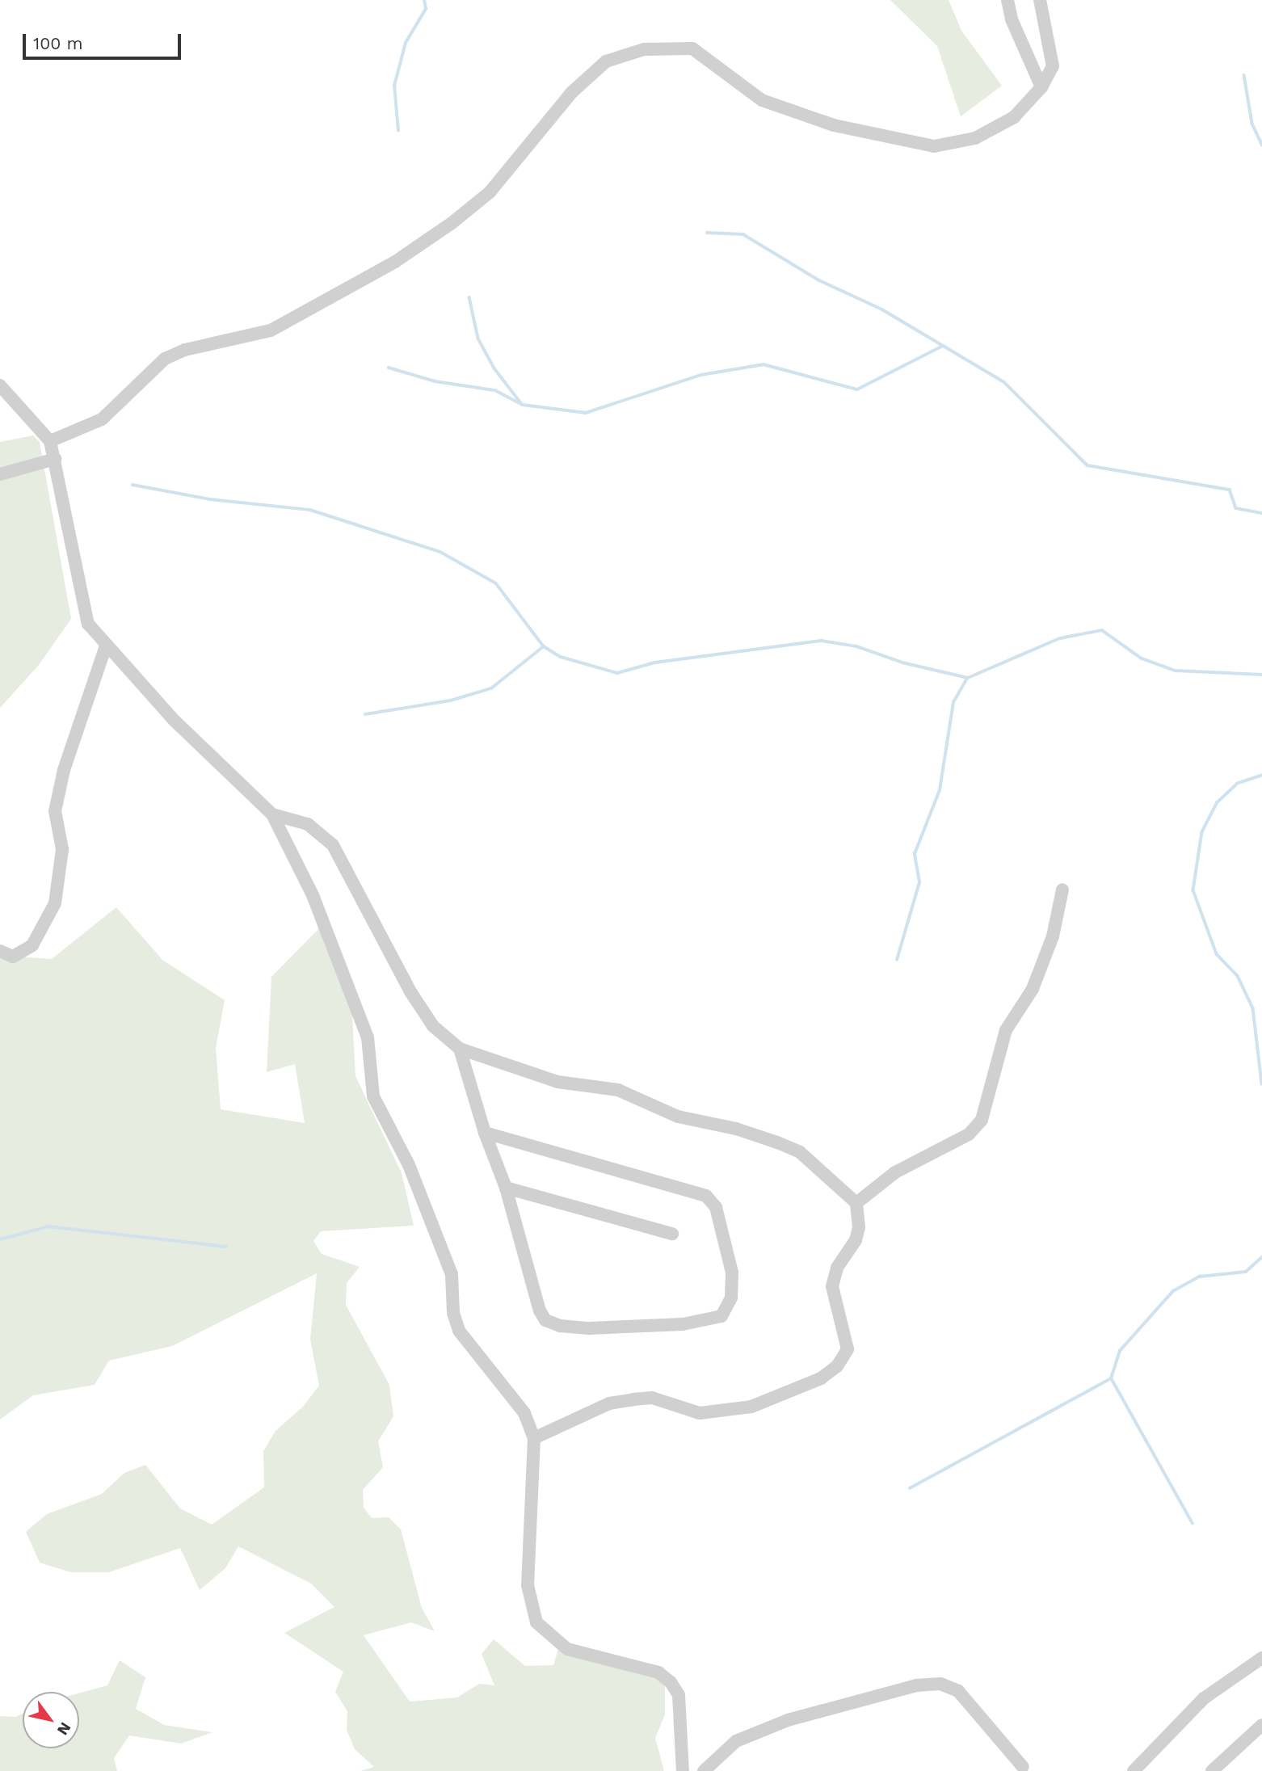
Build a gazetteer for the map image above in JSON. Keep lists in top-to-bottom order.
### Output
{
  "scale_bar": "100 m",
  "north": "bottom right"
}
